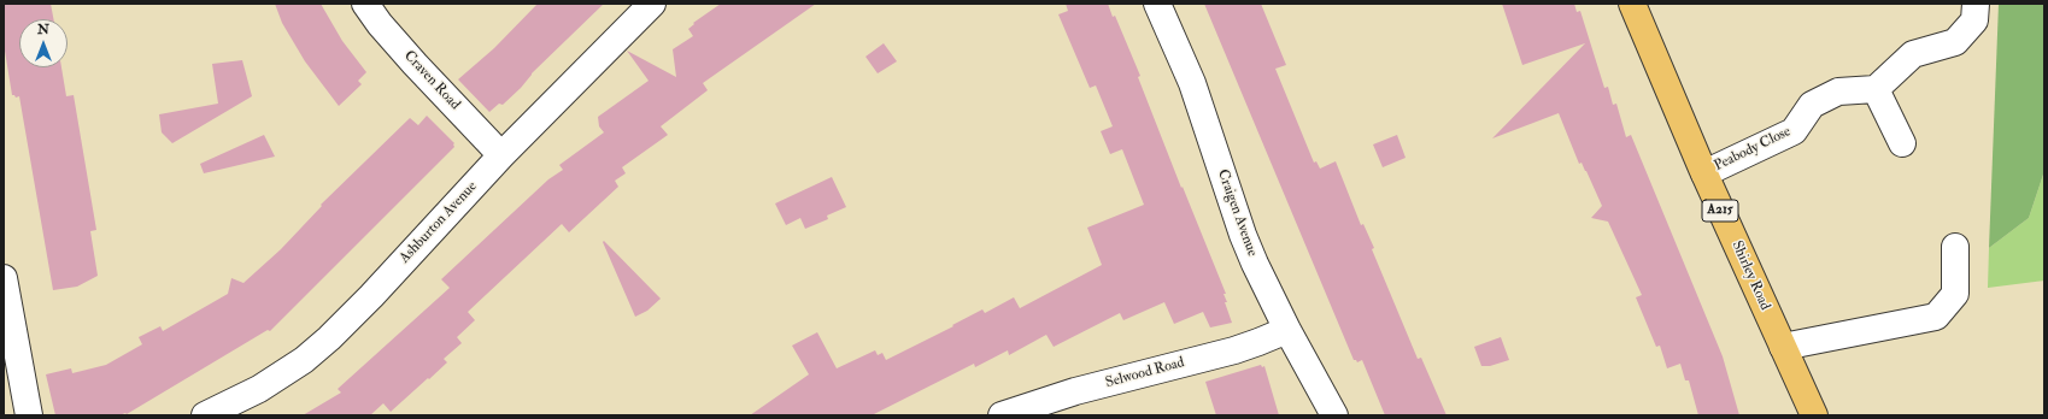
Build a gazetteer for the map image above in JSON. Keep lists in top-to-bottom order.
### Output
{
  "streets": {
    "main road": ["A215", "Shirley Road"],
    "street": [
      "Craven Road",
      "Peabody Close",
      "Craigen Avenue",
      "Ashburton Avenue",
      "Selwood Road"
    ]
  },
  "crossings": [
    ["Craven Road", "Ashburton Avenue"],
    ["Peabody Close", "Shirley Road"],
    ["Craigen Avenue", "Selwood Road"]
  ],
  "north": "top"
}
